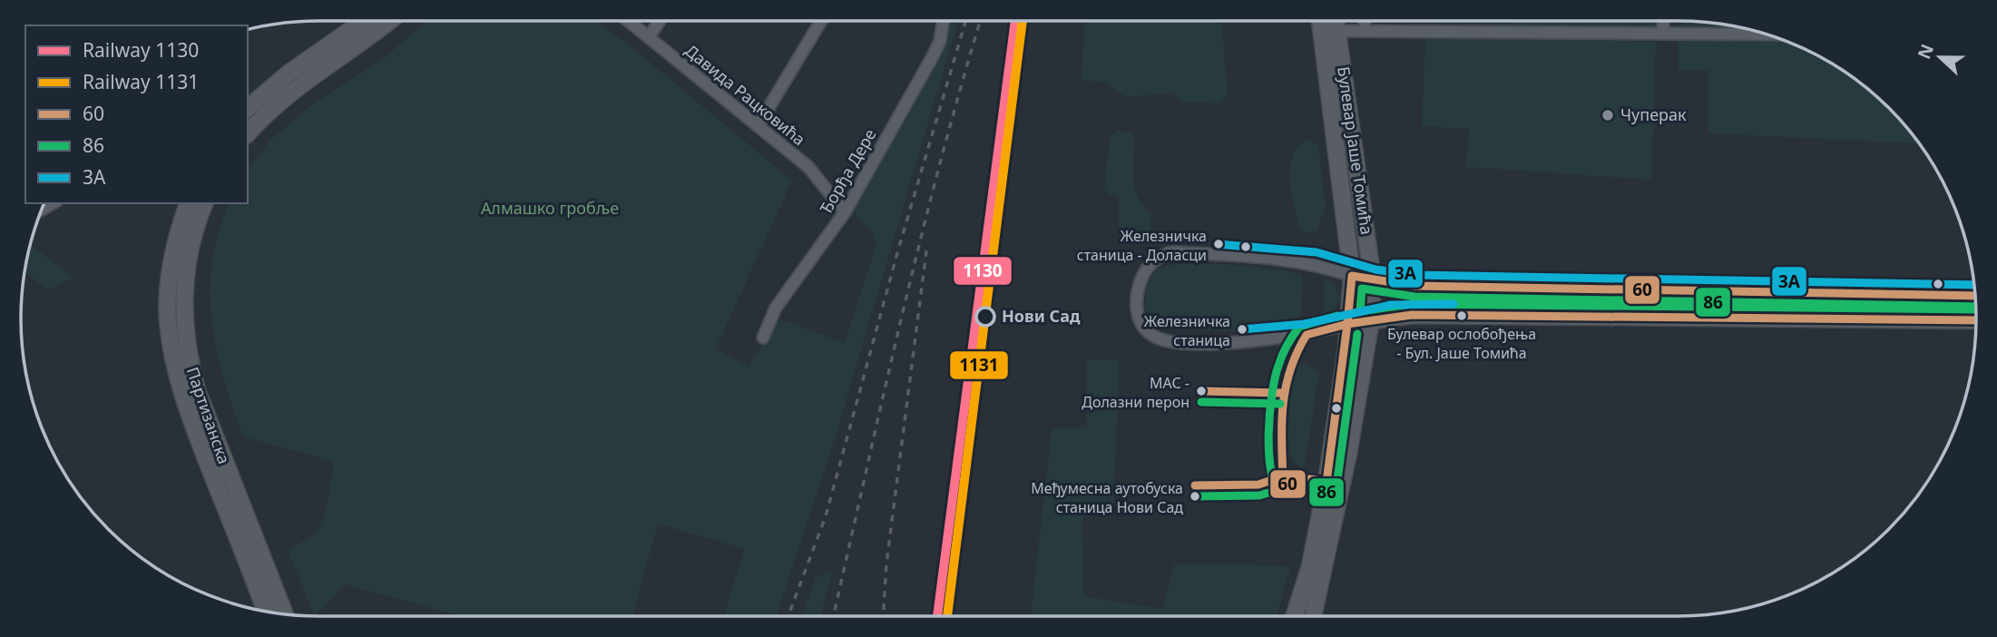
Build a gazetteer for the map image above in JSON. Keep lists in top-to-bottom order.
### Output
{
  "streets": {
    "main road": ["Булевар Јаше Томића", "Партизанска"],
    "street": ["Давида Рацковића", "Ђорђа Дере"]
  },
  "crossings": [
    ["Давида Рацковића", "Ђорђа Дере"]
  ],
  "parks": ["Алмашко гробље"],
  "places": [
    "Чуперак",
    "Железничка станица - Доласци",
    "Булевар ослобођења - Бул. Јаше Томића",
    "Нови Сад",
    "Железничка станица",
    "МАС - Долазни перон",
    "Међумесна аутобуска станица Нови Сад"
  ],
  "lines": [
    "rail line 1130",
    "rail line 1131",
    "transit line 3A",
    "transit line 60",
    "transit line 86"
  ],
  "legend": [
    "Railway 1130",
    "Railway 1131",
    "60",
    "86",
    "3A"
  ],
  "north": "left"
}
